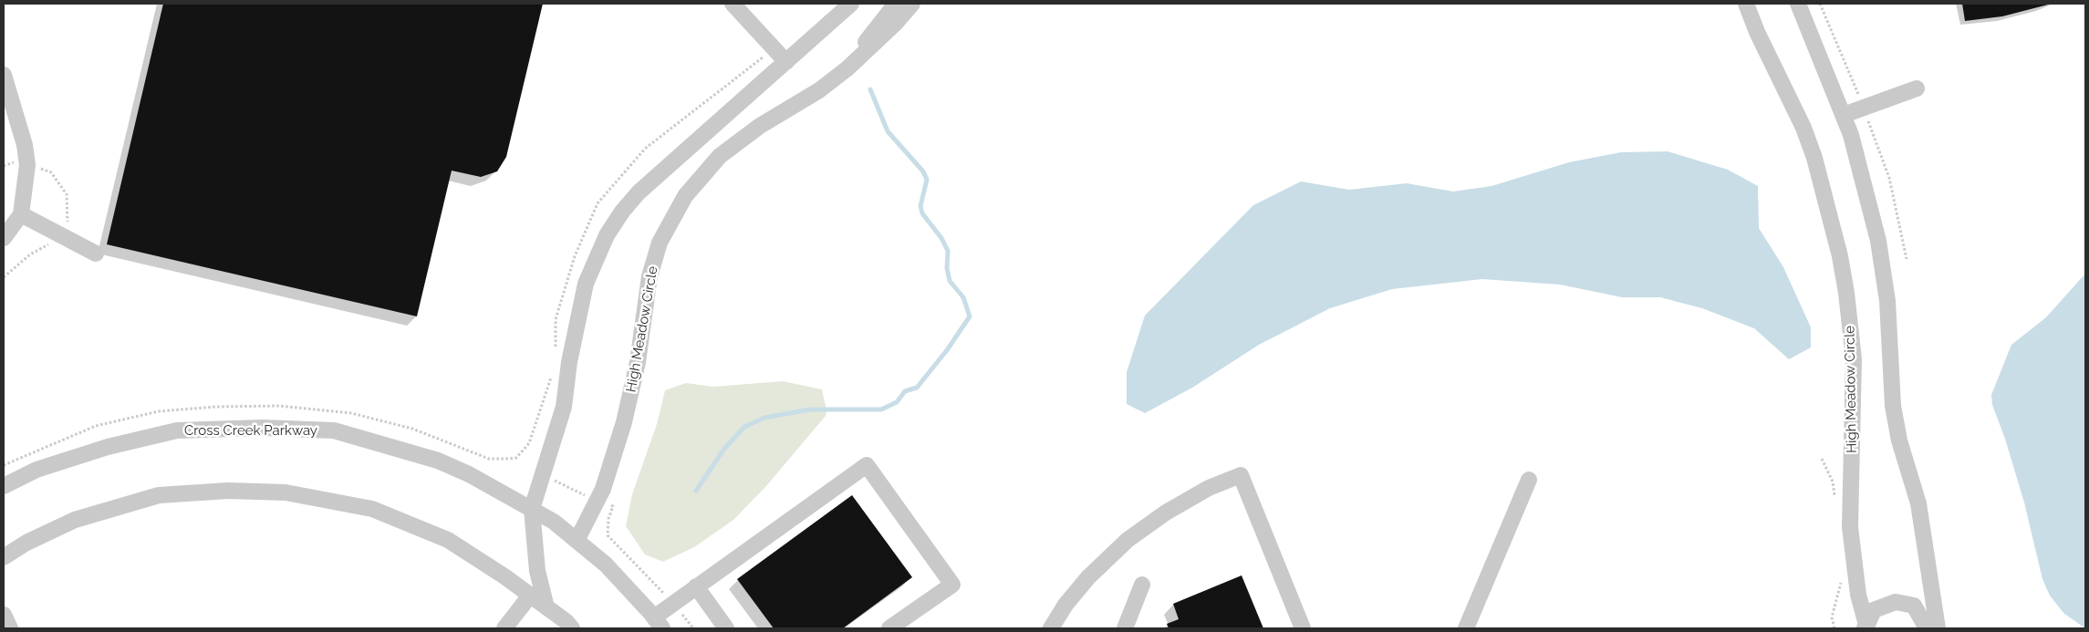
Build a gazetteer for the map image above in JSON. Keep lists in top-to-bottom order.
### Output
{
  "streets": {
    "street": ["High Meadow Circle", "Cross Creek Parkway"]
  },
  "crossings": [
    ["High Meadow Circle", "Cross Creek Parkway"]
  ]
}
